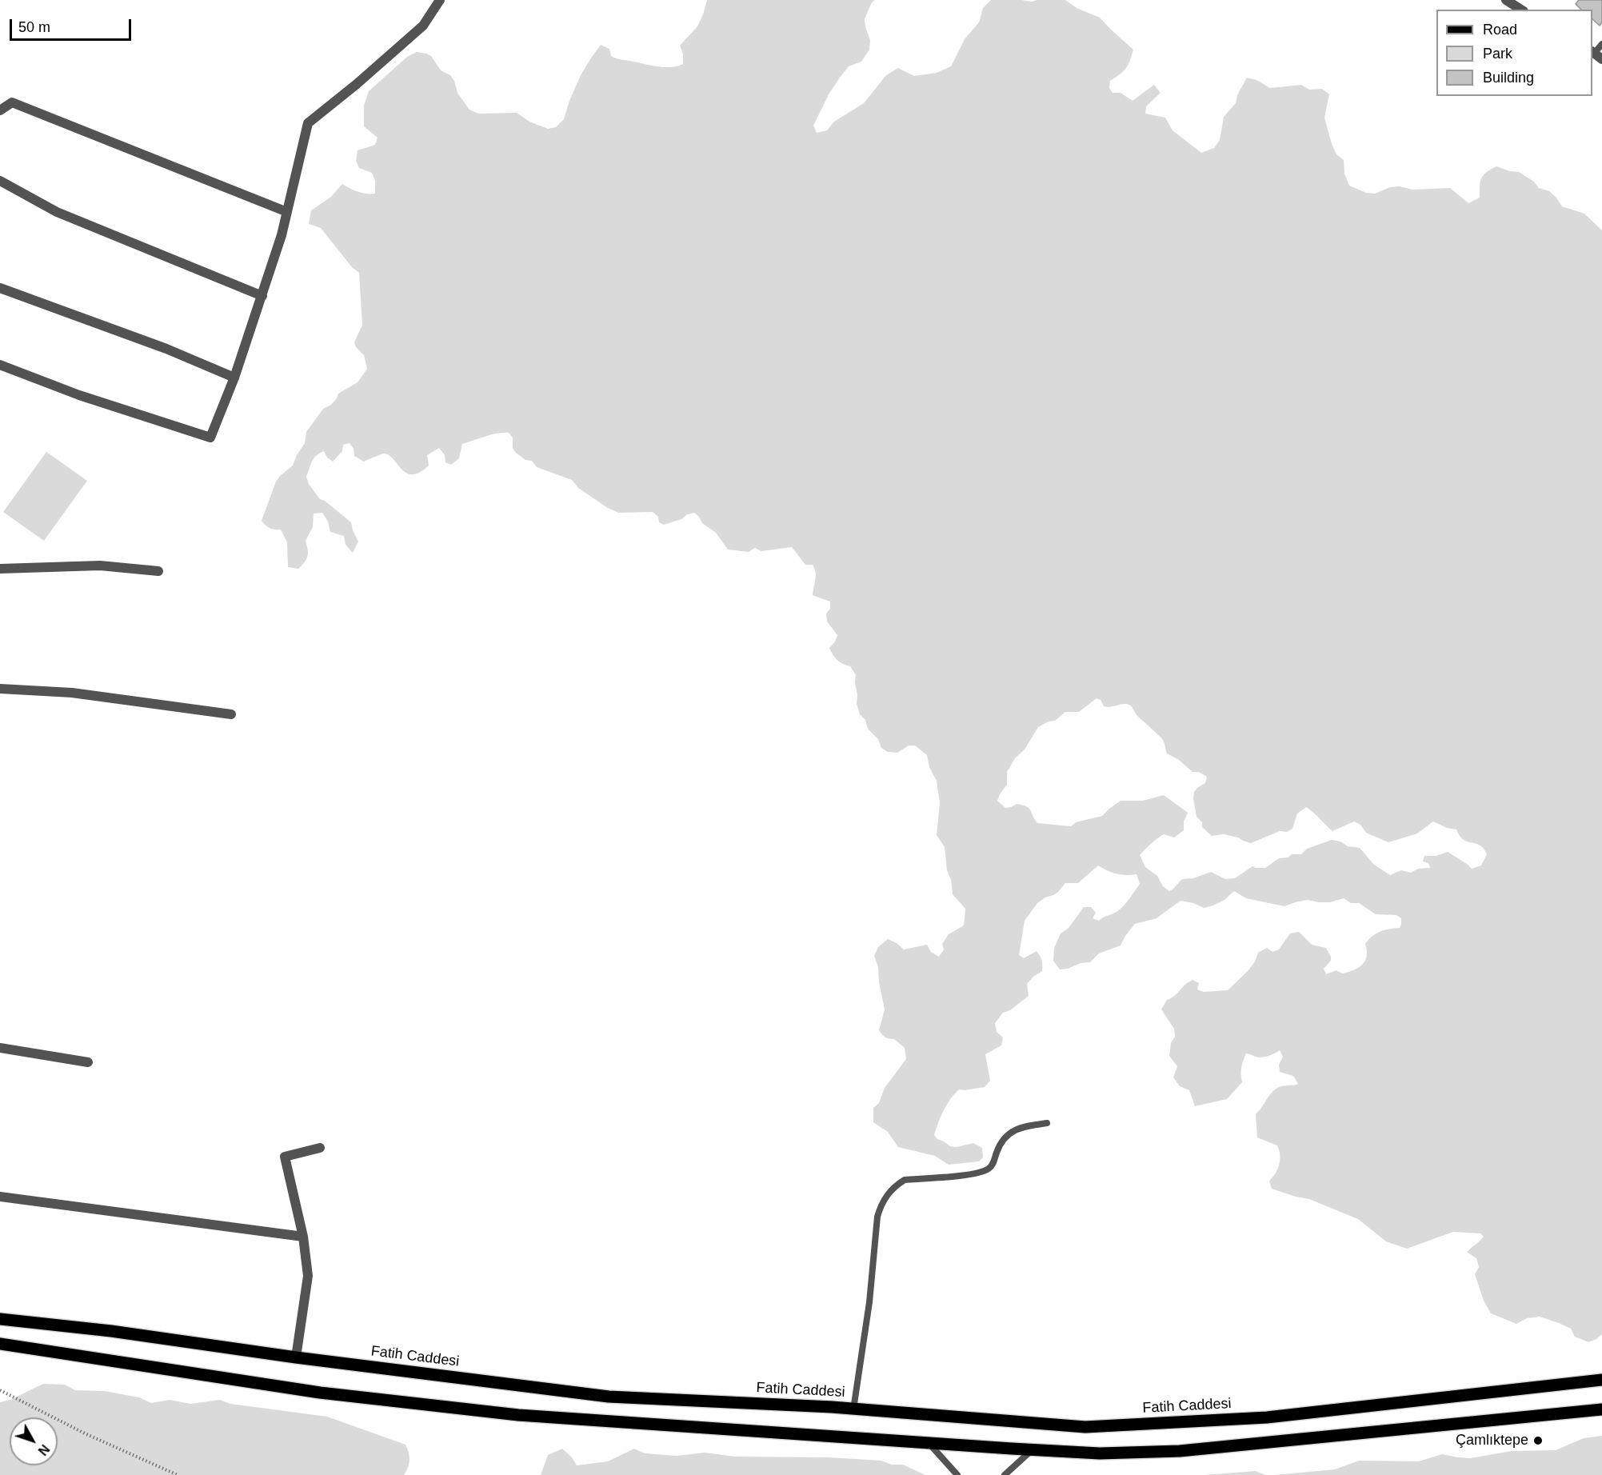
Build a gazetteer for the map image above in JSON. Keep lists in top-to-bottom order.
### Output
{
  "streets": {
    "main road": ["Fatih Caddesi"]
  },
  "places": ["Çamlıktepe"],
  "legend": ["Road", "Park", "Building"],
  "scale_bar": "50 m",
  "north": "bottom right"
}
